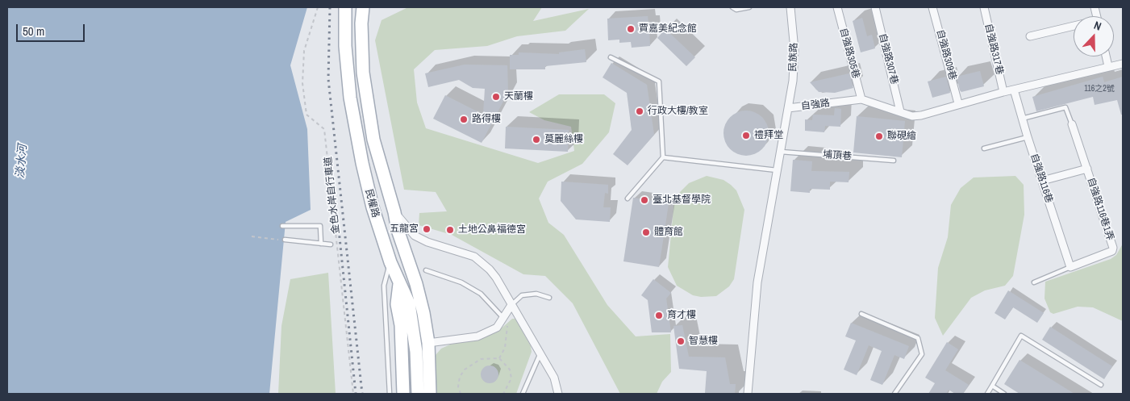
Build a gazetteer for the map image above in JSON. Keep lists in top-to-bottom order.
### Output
{
  "streets": {
    "main road": ["民權路"],
    "street": [
      "自強路317巷",
      "自強路305巷",
      "自強路309巷",
      "民族路",
      "自強路307巷",
      "自強路",
      "自強路116巷",
      "自強路116巷1弄"
    ],
    "lane": ["埔頂巷"],
    "path": ["金色水岸自行車道"]
  },
  "crossings": [
    ["自強路317巷", "自強路"],
    ["自強路305巷", "自強路"],
    ["自強路309巷", "自強路"],
    ["民族路", "自強路"],
    ["自強路307巷", "自強路"],
    ["自強路", "埔頂巷"],
    ["自強路", "自強路116巷"],
    ["自強路116巷", "自強路116巷1弄"]
  ],
  "water": ["淡水河"],
  "places": [
    "賈嘉美紀念館",
    "天蘭樓",
    "行政大樓/教室",
    "路得樓",
    "禮拜堂",
    "聯硯繪",
    "莫麗絲樓",
    "臺北基督學院",
    "五龍宮",
    "土地公鼻福德宮",
    "體育館",
    "育才樓",
    "智慧樓"
  ],
  "house_numbers": ["116之2號"],
  "scale_bar": "50 m",
  "north": "top"
}
